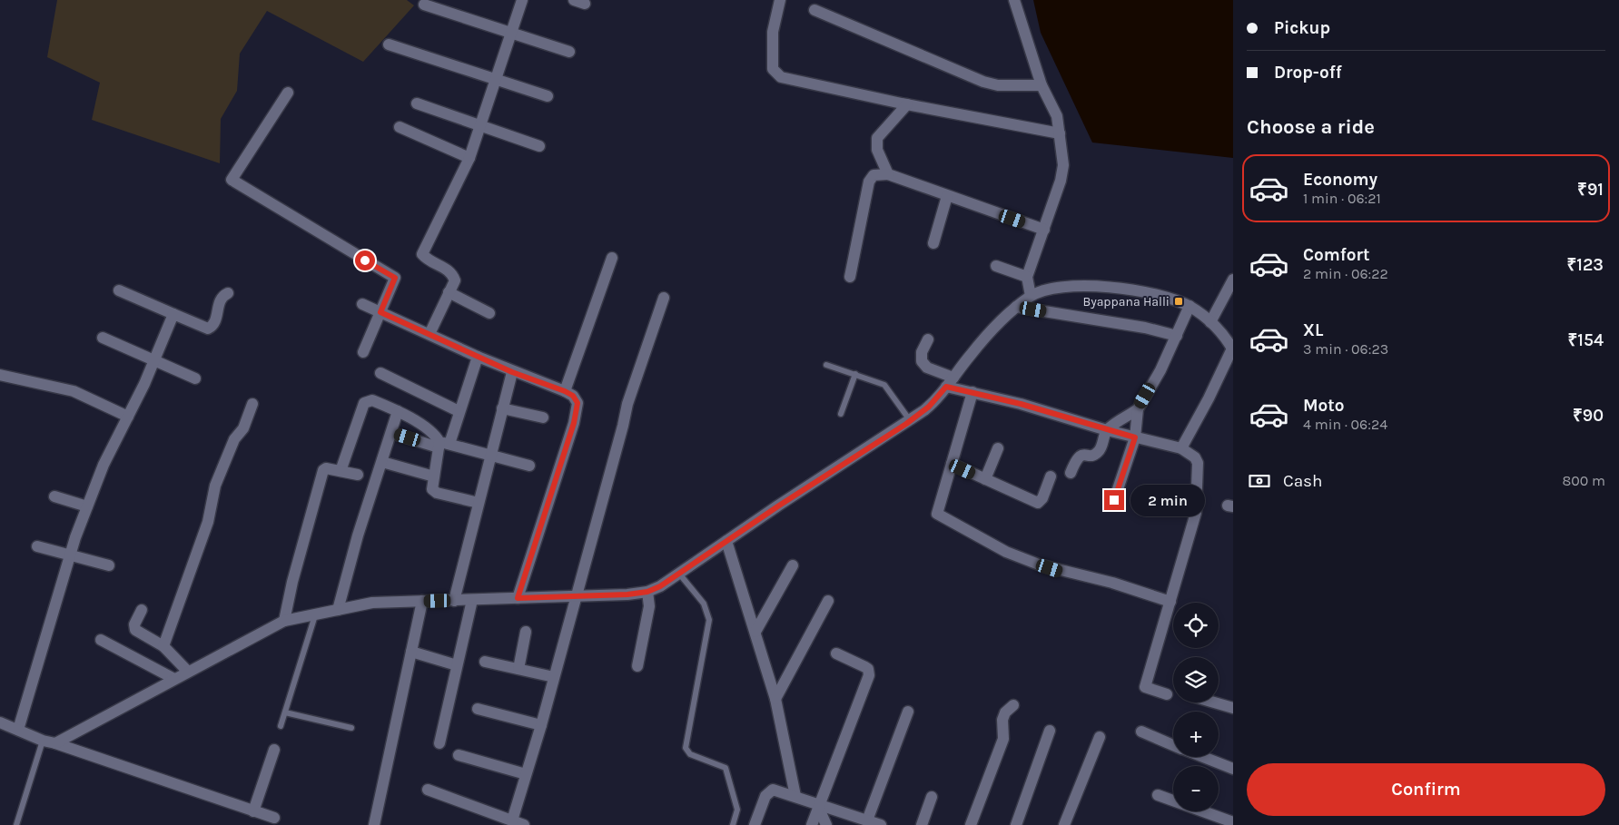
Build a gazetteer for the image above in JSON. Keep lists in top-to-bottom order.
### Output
{
  "places": {
    "transit": ["Byappana Halli"]
  },
  "page": {
    "banner": ["Pickup", "Drop-off"],
    "heading": "Choose a ride",
    "list": [
      {
        "name": "Economy",
        "note": "1 min · 06:21",
        "value": "₹91"
      },
      {
        "name": "Comfort",
        "note": "2 min · 06:22",
        "value": "₹123"
      },
      {
        "name": "XL",
        "note": "3 min · 06:23",
        "value": "₹154"
      },
      {
        "name": "Moto",
        "note": "4 min · 06:24",
        "value": "₹90"
      }
    ],
    "pay": ["Cash", "800 m"],
    "bubble": "2 min",
    "map_buttons": ["+", "−"],
    "buttons": "Confirm"
  }
}
